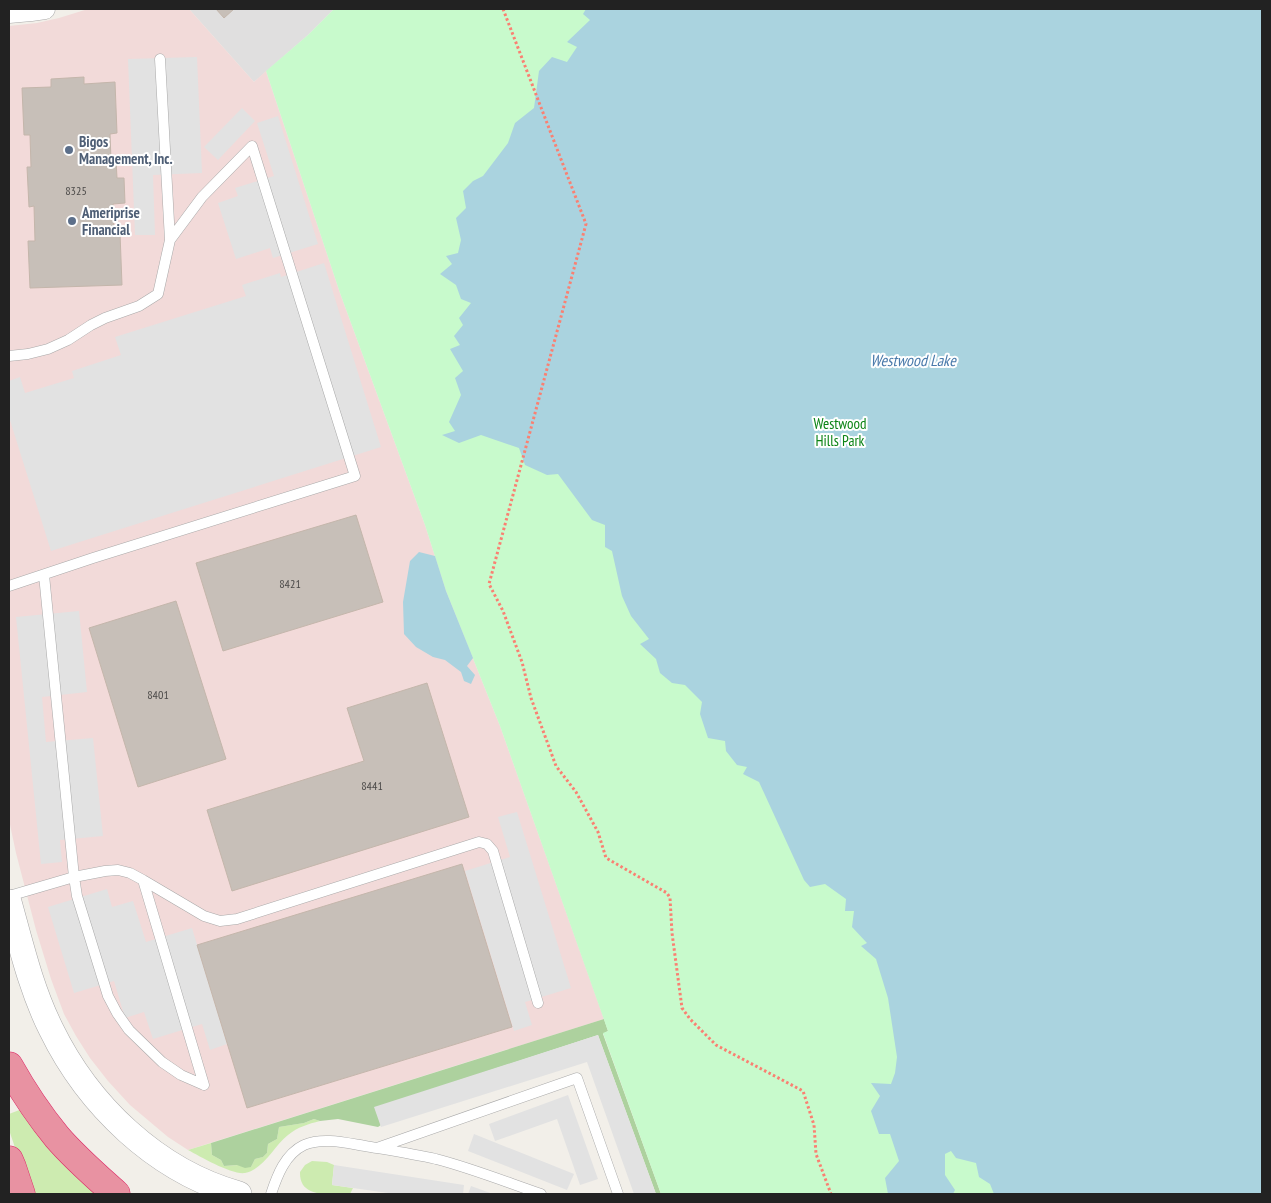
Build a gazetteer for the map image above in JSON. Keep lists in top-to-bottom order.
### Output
{
  "water": ["Westwood Lake"],
  "parks": ["Westwood Hills Park"],
  "places": ["Bigos Management, Inc.", "Ameriprise Financial"],
  "house_numbers": [
    "8325",
    "8421",
    "8401",
    "8441"
  ]
}
